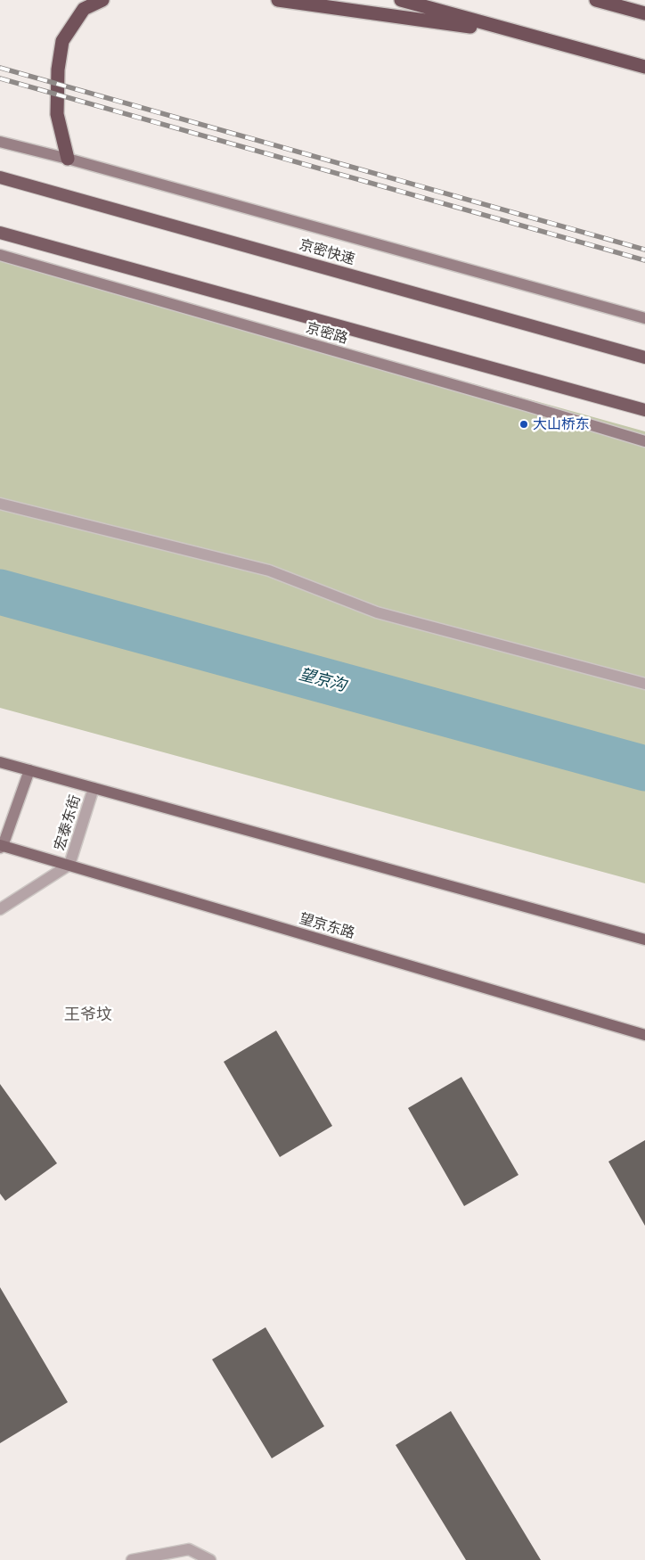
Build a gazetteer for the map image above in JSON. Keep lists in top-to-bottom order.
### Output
{
  "streets": {
    "highway": ["京密快速"],
    "main road": ["京密路", "望京东路"],
    "street": ["宏泰东街"]
  },
  "crossings": [
    ["宏泰东街", "望京东路"]
  ],
  "districts": ["王爷坟"],
  "water": ["望京沟"],
  "places": ["大山桥东"]
}
